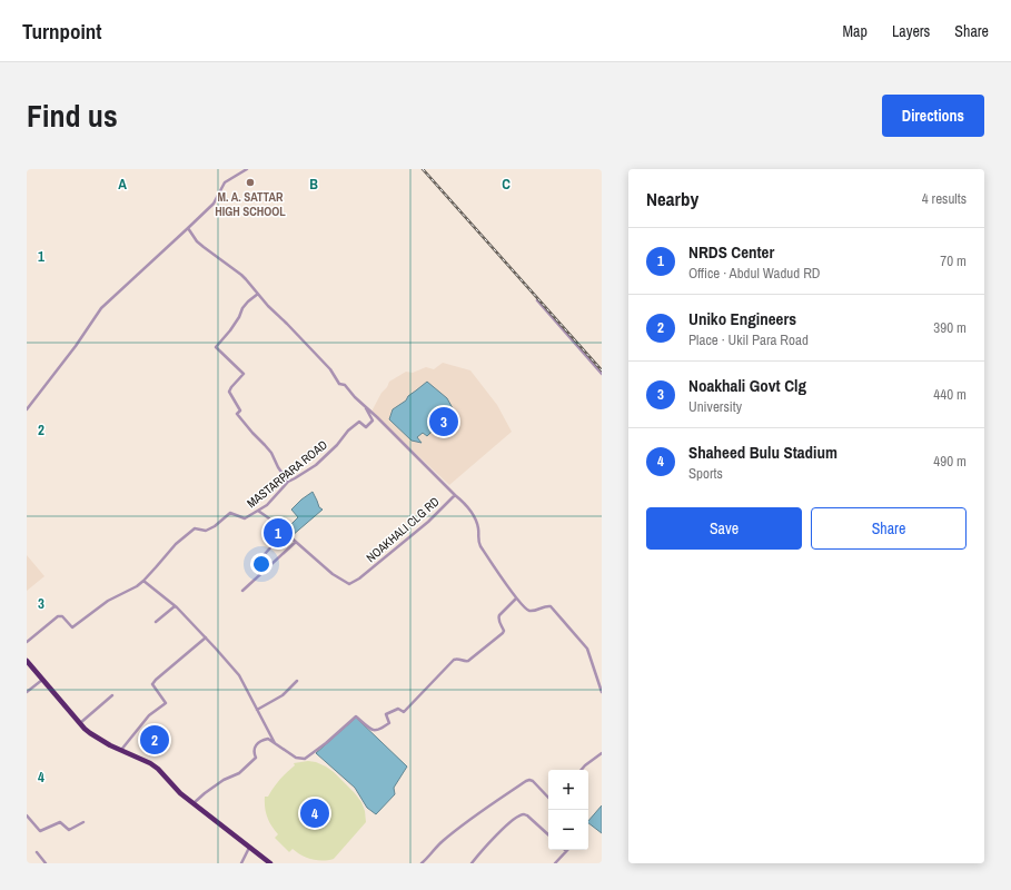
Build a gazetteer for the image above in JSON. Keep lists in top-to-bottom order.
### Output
{
  "streets": {
    "street": ["MASTARPARA ROAD", "NOAKHALI CLG RD"]
  },
  "crossings": [
    ["MASTARPARA ROAD", "NOAKHALI CLG RD"]
  ],
  "places": ["M. A. SATTAR HIGH SCHOOL"],
  "page": {
    "header": "Turnpoint",
    "nav": ["Map", "Layers", "Share"],
    "title": "Find us",
    "buttons": [
      "Directions",
      ["Save", "Share"]
    ],
    "heading": ["Nearby", "4 results"],
    "list": [
      {
        "mark": "1",
        "name": "NRDS Center",
        "note": "Office · Abdul Wadud RD",
        "value": "70 m"
      },
      {
        "mark": "2",
        "name": "Uniko Engineers",
        "note": "Place · Ukil Para Road",
        "value": "390 m"
      },
      {
        "mark": "3",
        "name": "Noakhali Govt Clg",
        "note": "University",
        "value": "440 m"
      },
      {
        "mark": "4",
        "name": "Shaheed Bulu Stadium",
        "note": "Sports",
        "value": "490 m"
      }
    ],
    "pins": [
      "3",
      "1",
      "2",
      "4"
    ],
    "map_buttons": ["+", "−"]
  },
  "grid": {
    "columns": ["A", "B", "C"],
    "rows": [
      "1",
      "2",
      "3",
      "4"
    ]
  }
}
